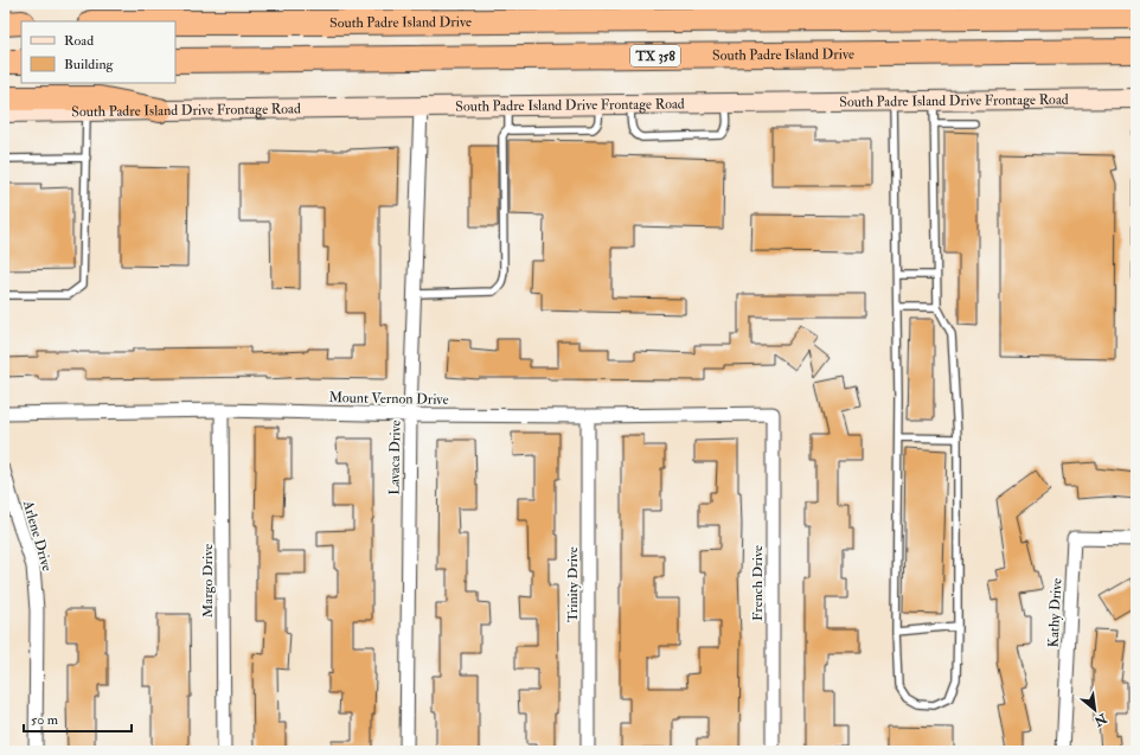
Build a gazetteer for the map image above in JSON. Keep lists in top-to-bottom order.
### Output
{
  "streets": {
    "highway": ["South Padre Island Drive", "TX 358"],
    "main road": ["South Padre Island Drive Frontage Road"],
    "street": [
      "Mount Vernon Drive",
      "Lavaca Drive",
      "Arlene Drive",
      "Margo Drive",
      "French Drive",
      "Trinity Drive",
      "Kathy Drive"
    ]
  },
  "crossings": [
    ["South Padre Island Drive Frontage Road", "Lavaca Drive"],
    ["Mount Vernon Drive", "Lavaca Drive"],
    ["Mount Vernon Drive", "Margo Drive"],
    ["Mount Vernon Drive", "French Drive"],
    ["Mount Vernon Drive", "Trinity Drive"]
  ],
  "legend": ["Road", "Building"],
  "scale_bar": "50 m",
  "north": "bottom right"
}
